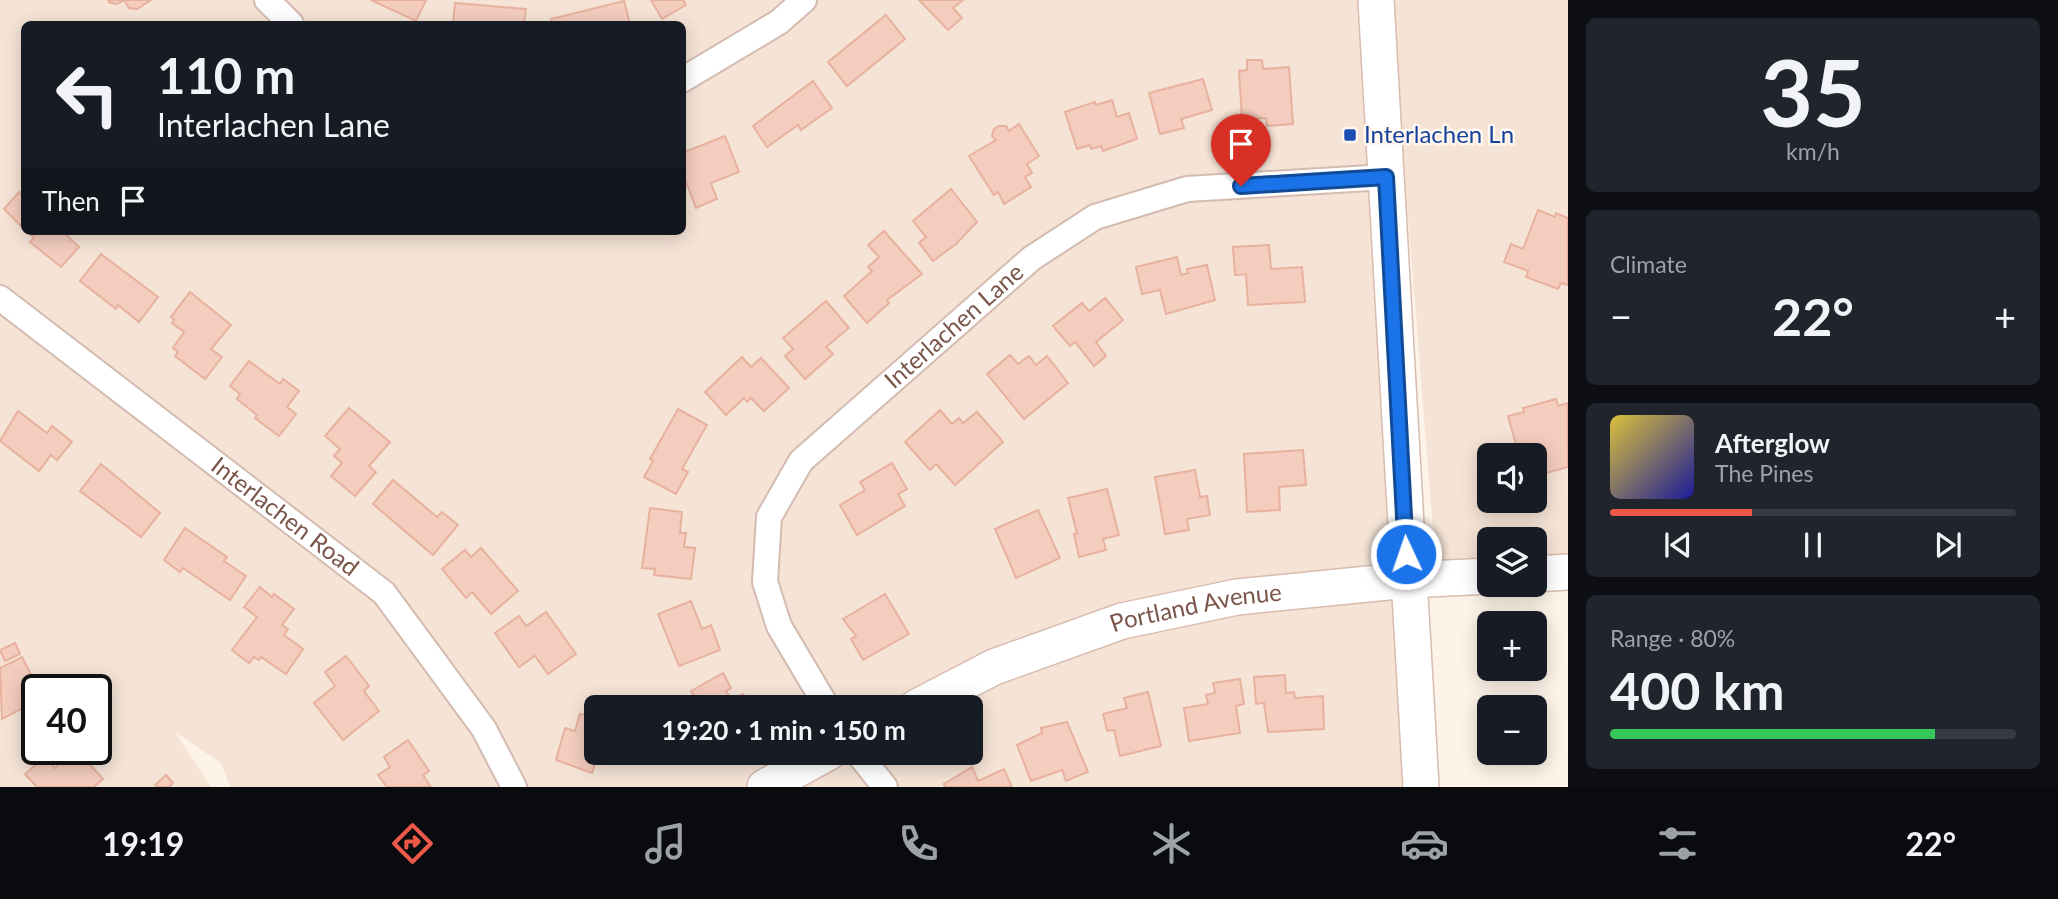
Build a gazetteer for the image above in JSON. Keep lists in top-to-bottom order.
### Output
{
  "streets": {
    "street": ["Interlachen Lane", "Interlachen Road", "Portland Avenue"]
  },
  "places": {
    "transit": ["Interlachen Ln"]
  },
  "page": {
    "tile": [
      ["35", "km/h"],
      "Climate",
      ["Range · 80%", "400 km"]
    ],
    "turn": ["110 m", "Interlachen Lane"],
    "then": "Then",
    "heat": ["−", "22°", "+"],
    "song": ["Afterglow", "The Pines"],
    "map_buttons": ["+", "−"],
    "limit": "40",
    "trip": "19:20 · 1 min · 150 m",
    "tabs": ["19:19", "22°"]
  }
}
